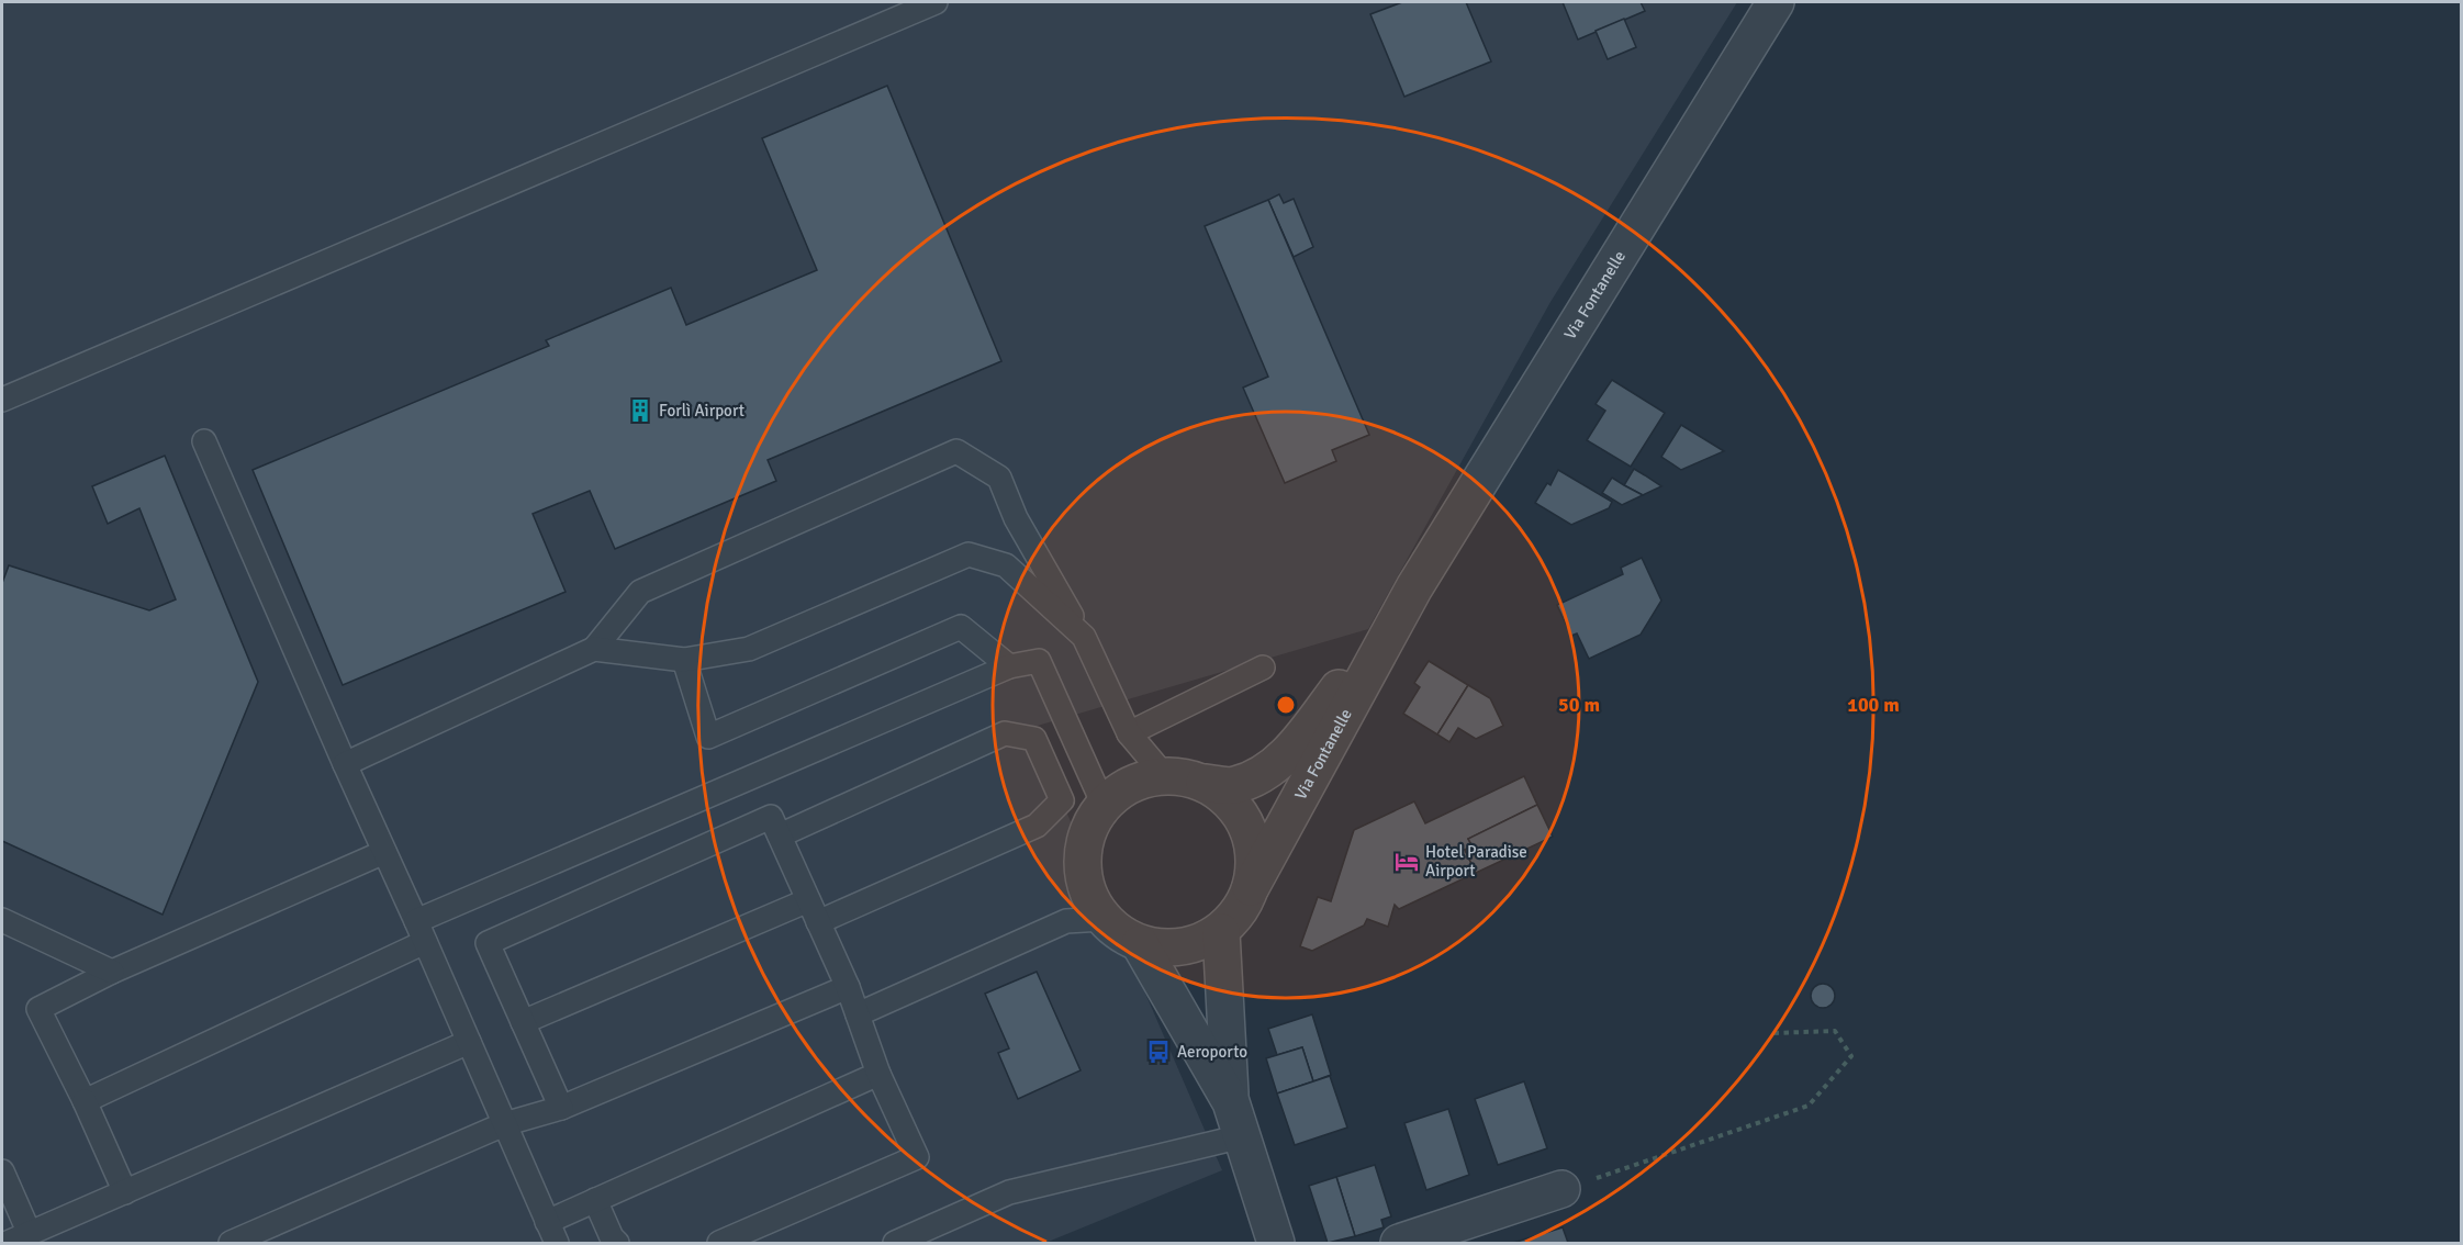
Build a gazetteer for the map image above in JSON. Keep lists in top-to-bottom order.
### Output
{
  "streets": {
    "street": ["Via Fontanelle"]
  },
  "places": {
    "building": ["Forlì Airport"],
    "hotel": ["Hotel Paradise Airport"],
    "bus stop": ["Aeroporto"]
  },
  "rings": ["50 m", "100 m"]
}
